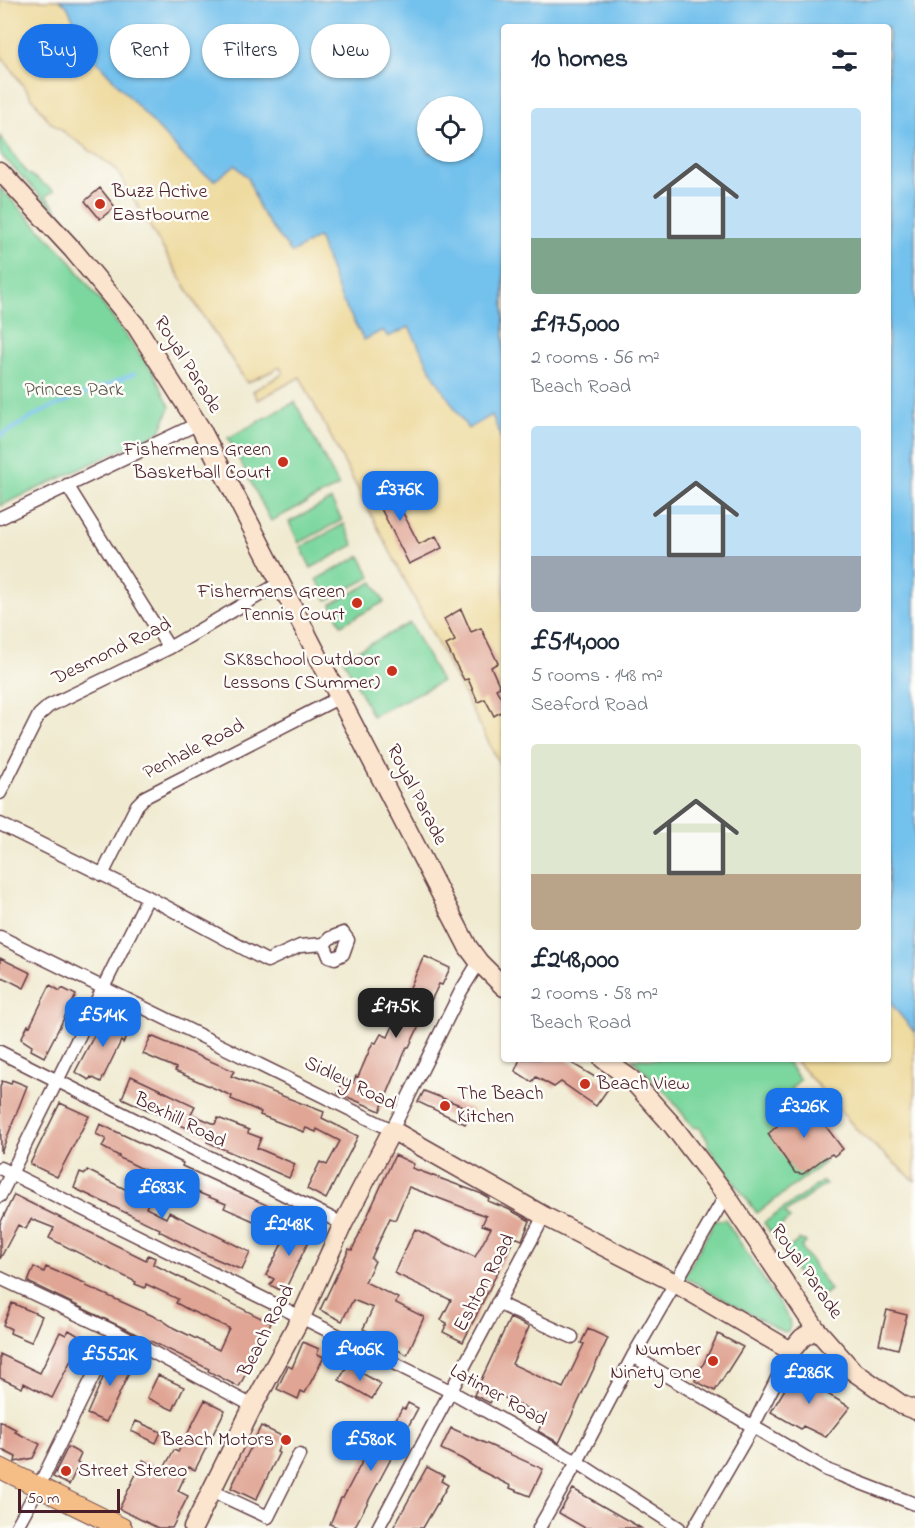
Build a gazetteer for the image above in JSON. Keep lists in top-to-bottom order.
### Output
{
  "streets": {
    "street": [
      "Royal Parade",
      "Desmond Road",
      "Penhale Road",
      "Sidley Road",
      "Bexhill Road",
      "Eshton Road",
      "Beach Road",
      "Latimer Road"
    ]
  },
  "crossings": [
    ["Royal Parade", "Desmond Road"],
    ["Royal Parade", "Penhale Road"],
    ["Royal Parade", "Beach Road"],
    ["Sidley Road", "Eshton Road"],
    ["Sidley Road", "Beach Road"],
    ["Bexhill Road", "Beach Road"],
    ["Eshton Road", "Latimer Road"],
    ["Beach Road", "Latimer Road"]
  ],
  "parks": ["Princes Park"],
  "places": [
    "Buzz Active Eastbourne",
    "Fishermens Green Basketball Court",
    "Fishermens Green Tennis Court",
    "SK8school Outdoor Lessons (Summer)",
    "Beach View",
    "The Beach Kitchen",
    "Number Ninety One",
    "Beach Motors",
    "Street Stereo"
  ],
  "scale_bar": "50 m",
  "page": {
    "chip": [
      "Buy",
      "Rent",
      "Filters",
      "New"
    ],
    "heading": "10 homes",
    "list": [
      {
        "name": "£175,000",
        "note": "2 rooms · 56 m² · Beach Road"
      },
      {
        "name": "£514,000",
        "note": "5 rooms · 148 m² · Seaford Road"
      },
      {
        "name": "£248,000",
        "note": "2 rooms · 58 m² · Beach Road"
      }
    ],
    "price": [
      "£376K",
      "£175K",
      "£514K",
      "£326K",
      "£683K",
      "£248K",
      "£406K",
      "£552K",
      "£286K",
      "£580K"
    ],
    "scale": "50 m"
  }
}
